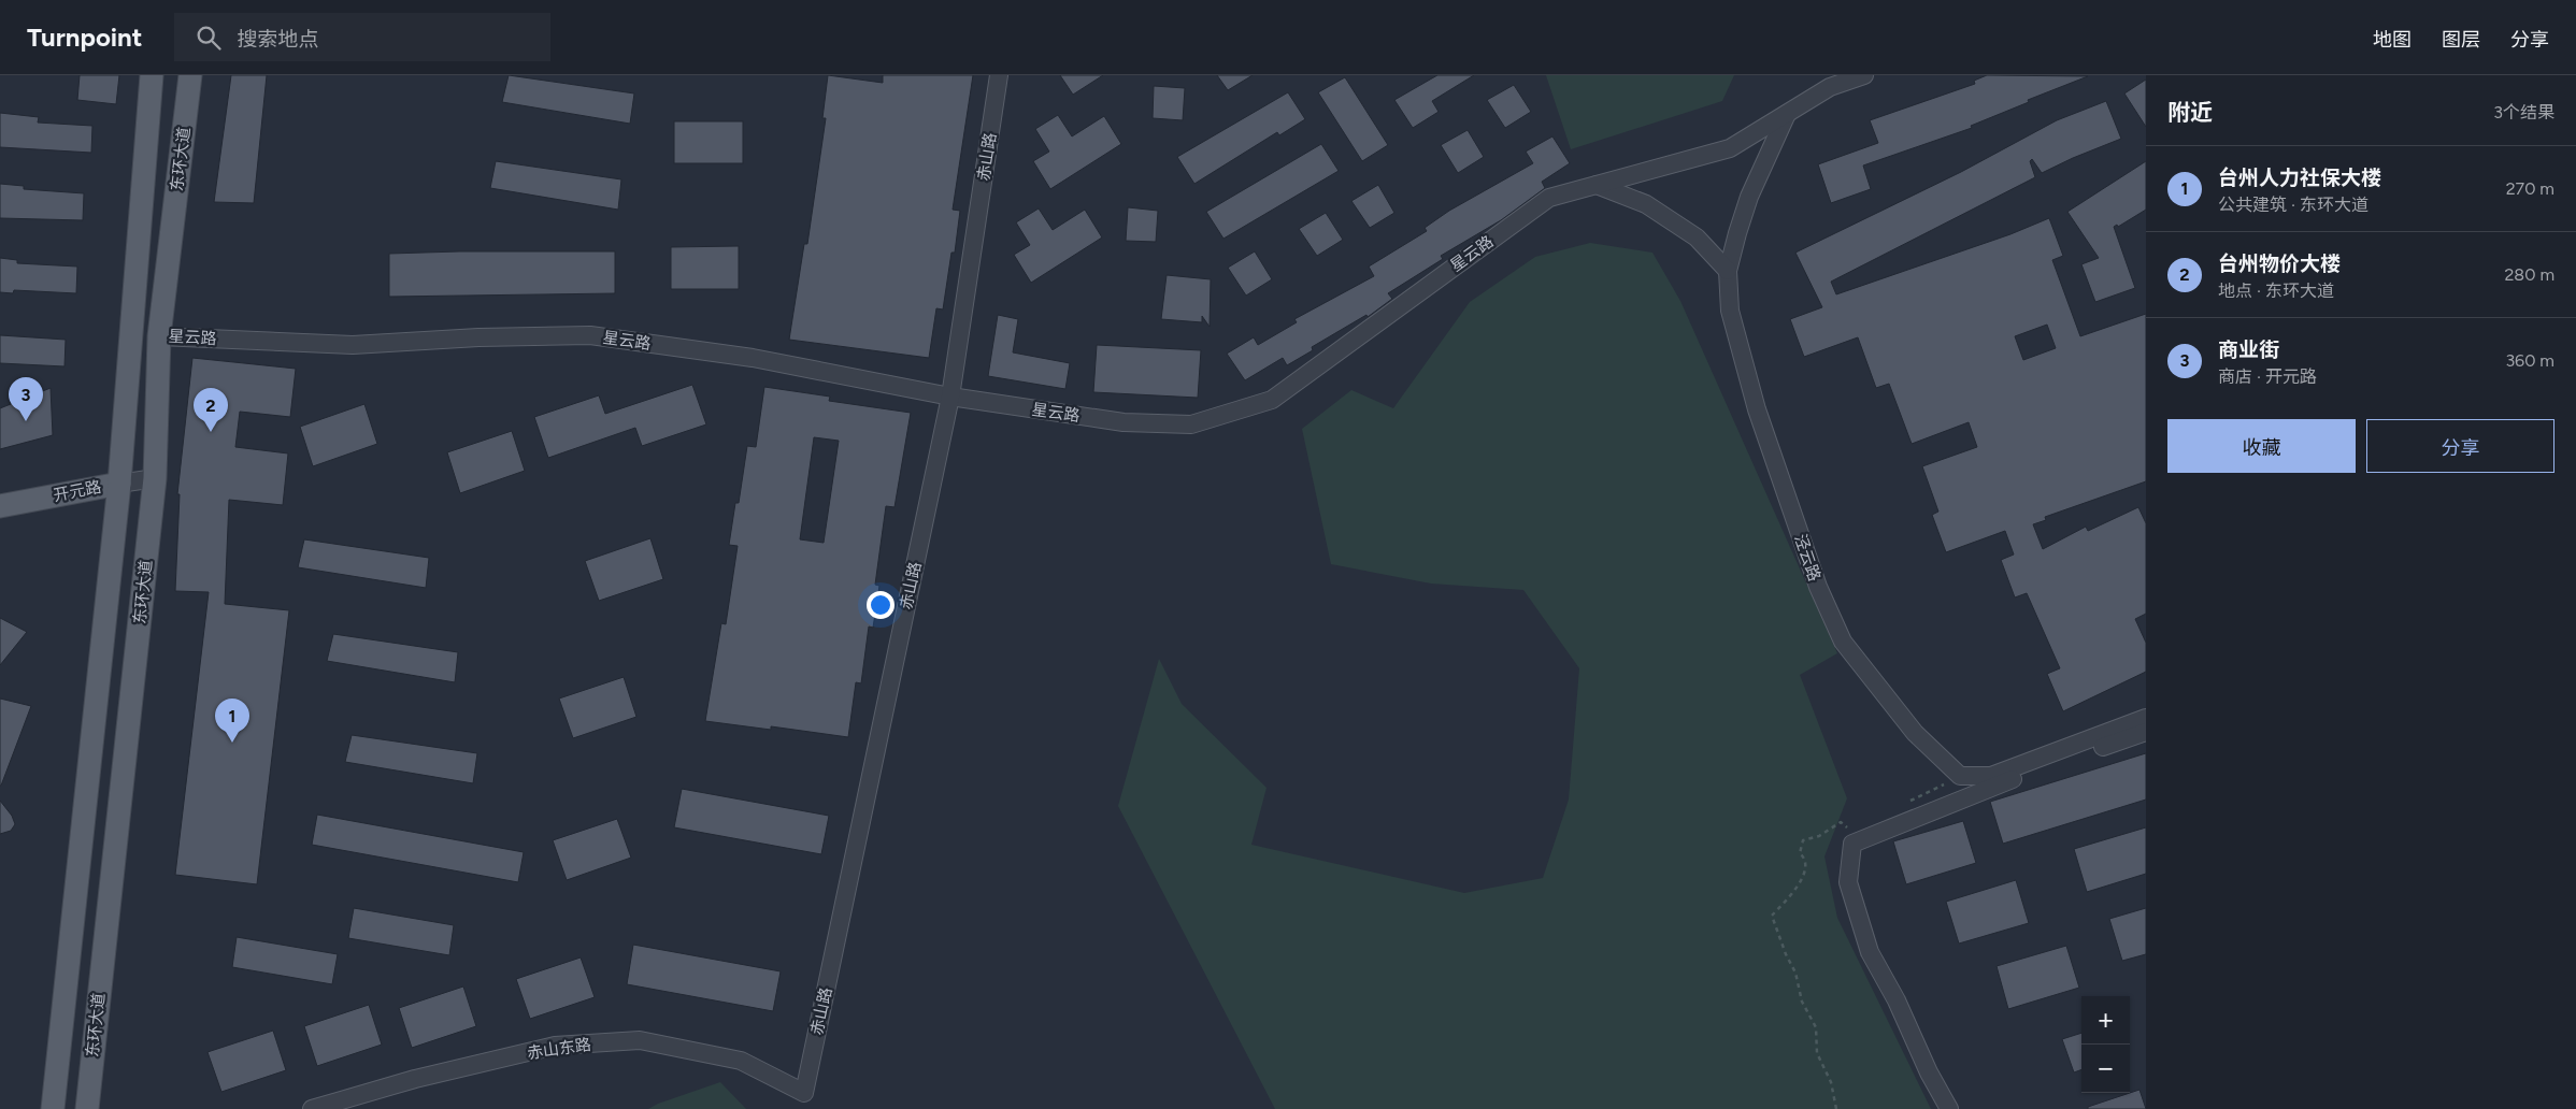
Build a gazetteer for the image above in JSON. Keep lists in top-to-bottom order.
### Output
{
  "streets": {
    "main road": ["东环大道", "开元路"],
    "street": [
      "赤山路",
      "星云路",
      "泾云路",
      "赤山东路"
    ]
  },
  "crossings": [
    ["赤山路", "星云路"],
    ["赤山路", "赤山东路"],
    ["东环大道", "星云路"],
    ["东环大道", "开元路"],
    ["星云路", "泾云路"]
  ],
  "page": {
    "header": "Turnpoint",
    "search": "搜索地点",
    "nav": ["地图", "图层", "分享"],
    "heading": ["附近", "3个结果"],
    "list": [
      {
        "mark": "1",
        "name": "台州人力社保大楼",
        "note": "公共建筑 · 东环大道",
        "value": "270 m"
      },
      {
        "mark": "2",
        "name": "台州物价大楼",
        "note": "地点 · 东环大道",
        "value": "280 m"
      },
      {
        "mark": "3",
        "name": "商业街",
        "note": "商店 · 开元路",
        "value": "360 m"
      }
    ],
    "pins": ["3", "2", "1"],
    "buttons": ["收藏", "分享"],
    "map_buttons": ["+", "−"]
  }
}
